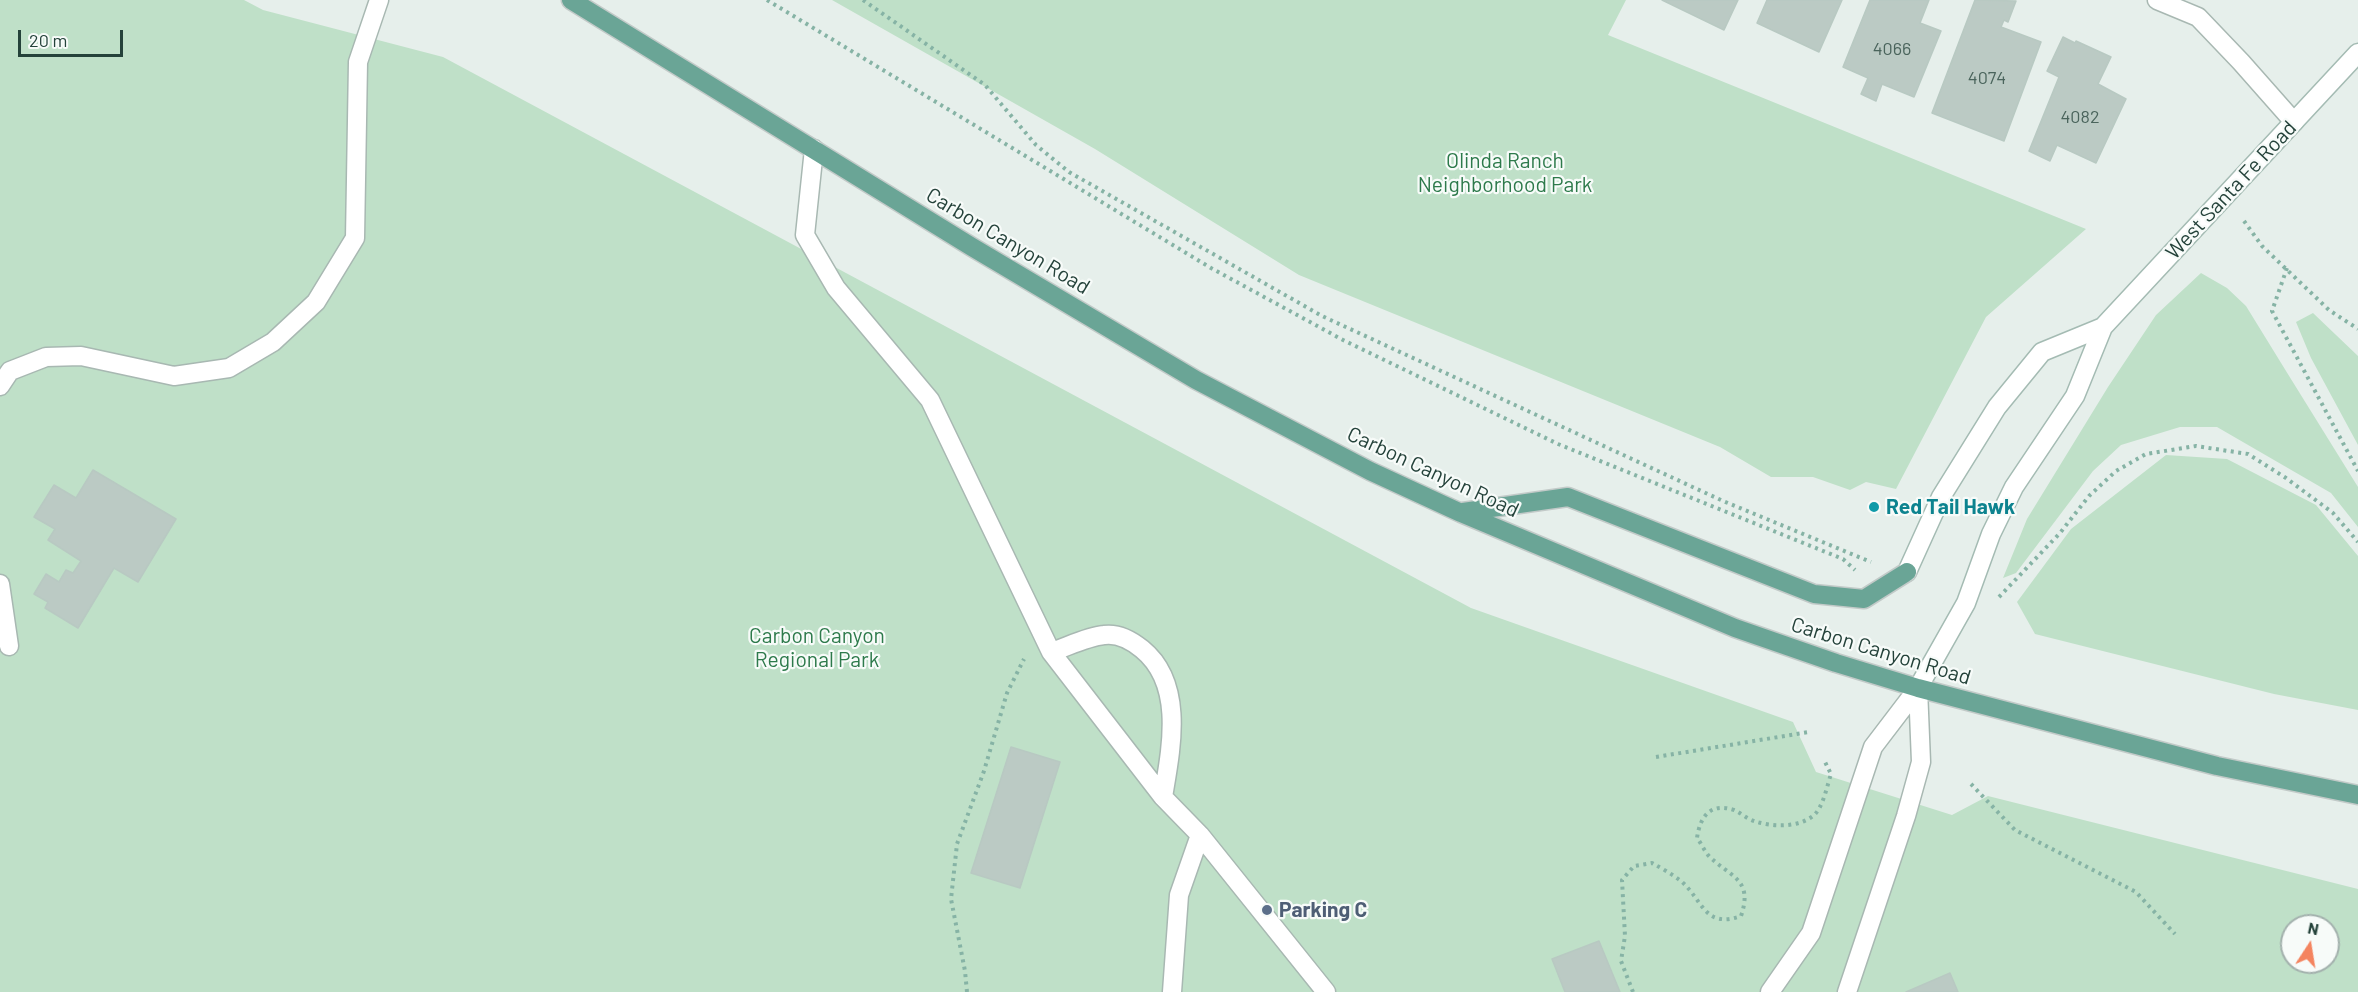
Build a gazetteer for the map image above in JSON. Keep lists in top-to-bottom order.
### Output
{
  "streets": {
    "main road": ["Carbon Canyon Road"],
    "street": ["West Santa Fe Road"]
  },
  "crossings": [
    ["West Santa Fe Road", "Carbon Canyon Road"]
  ],
  "parks": ["Olinda Ranch Neighborhood Park", "Carbon Canyon Regional Park"],
  "places": ["Red Tail Hawk", "Parking C"],
  "house_numbers": ["4066", "4074", "4082"],
  "scale_bar": "20 m",
  "north": "top"
}
